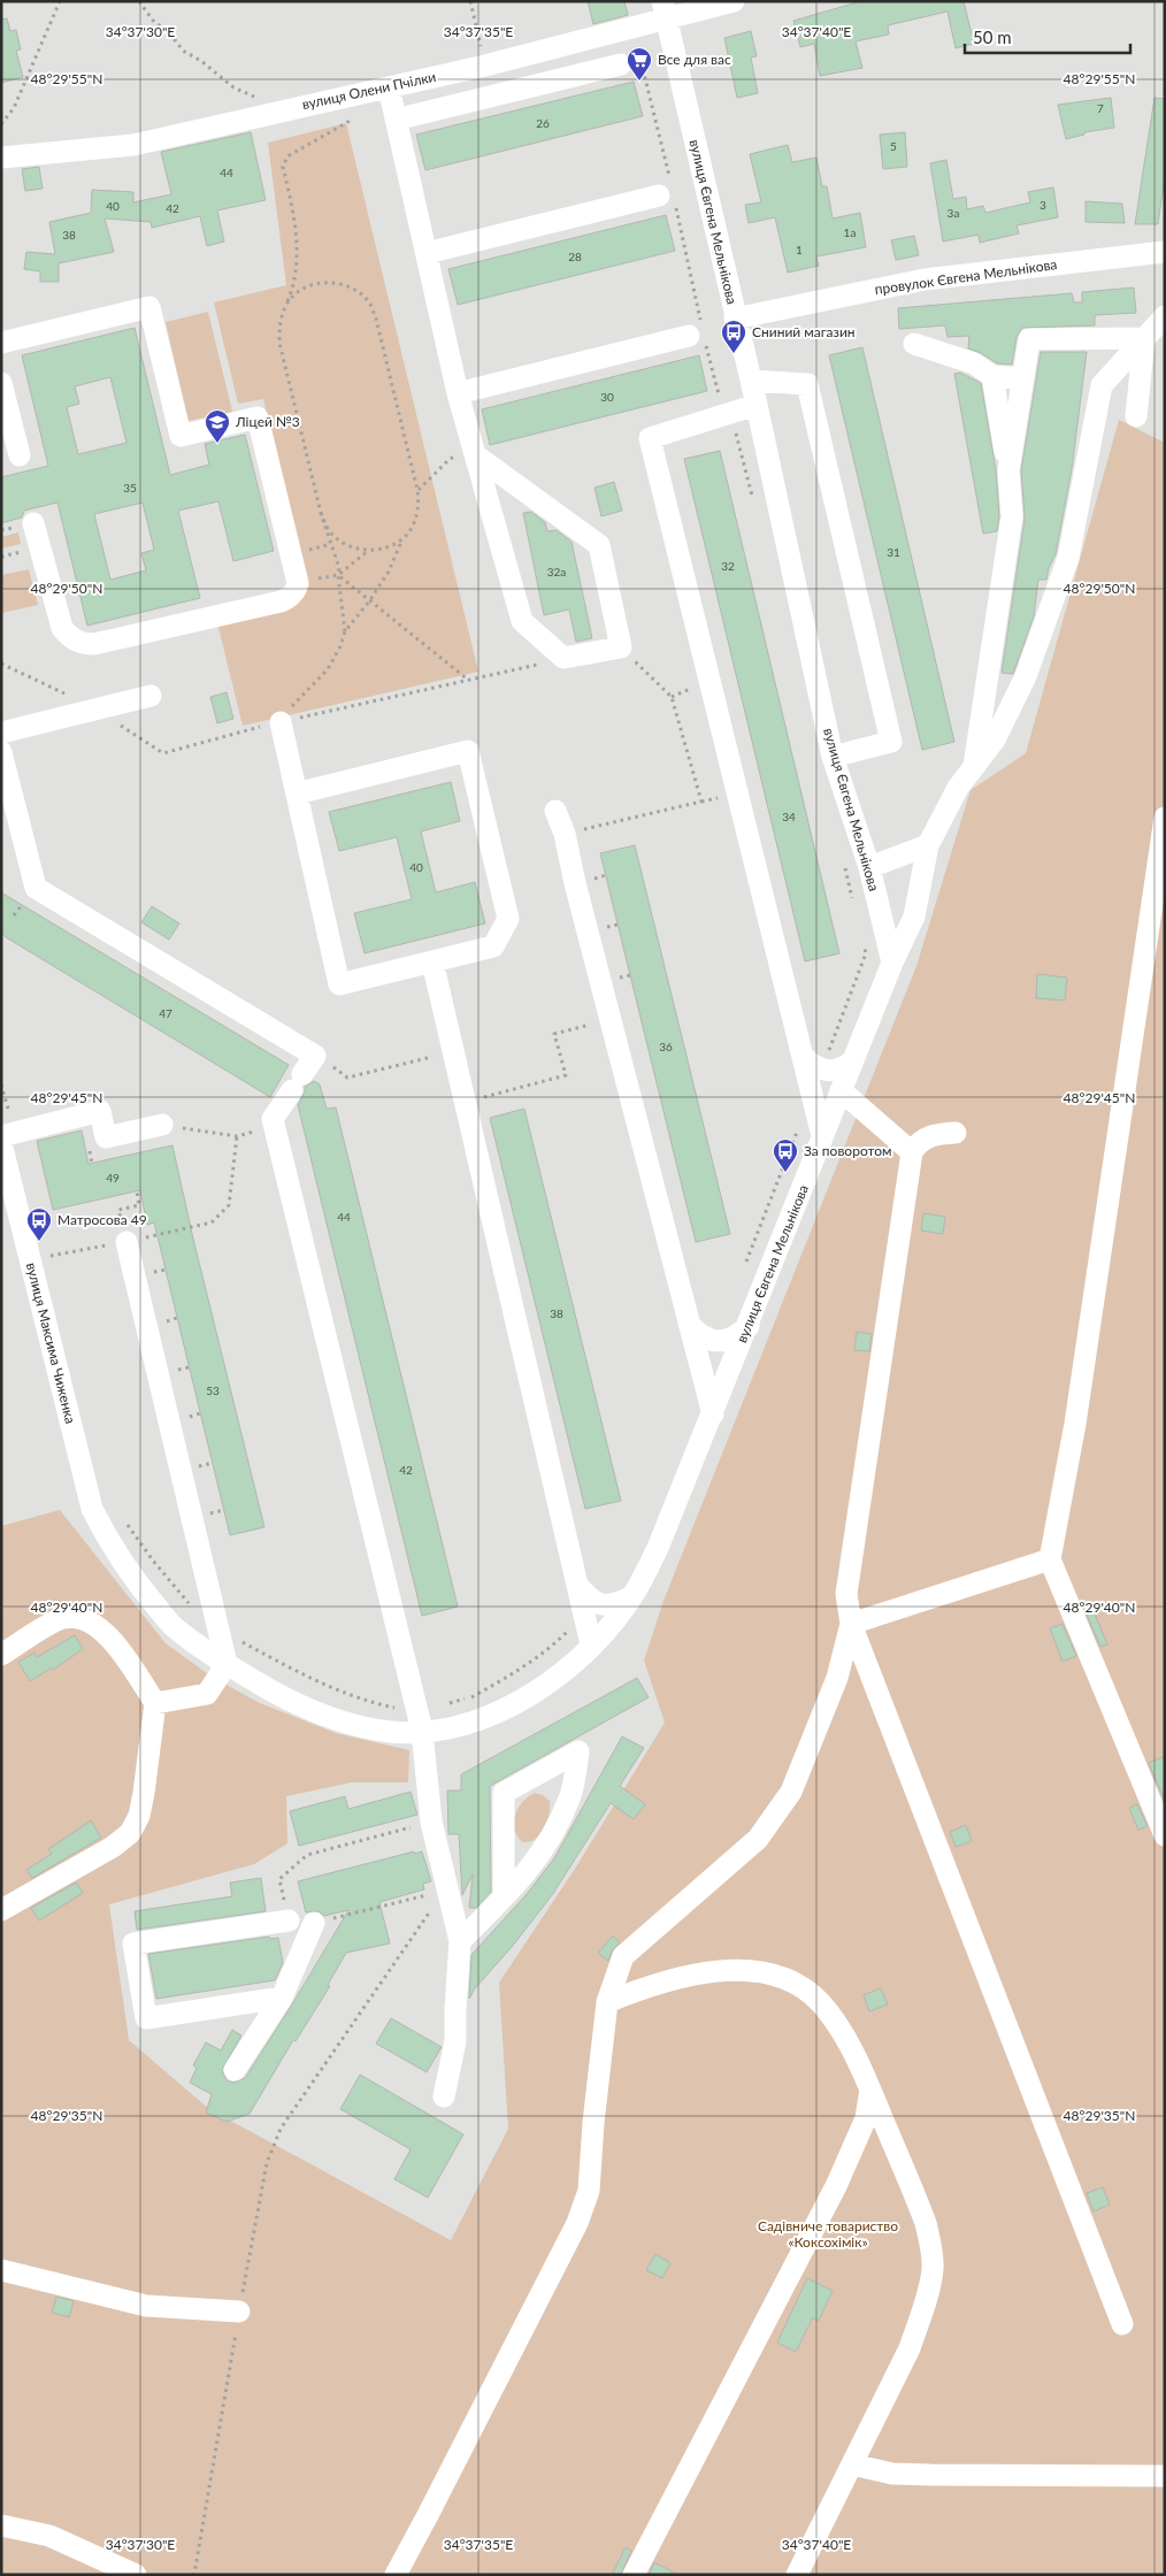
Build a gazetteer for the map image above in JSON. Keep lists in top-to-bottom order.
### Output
{
  "streets": {
    "street": [
      "вулиця Олени Пчілки",
      "вулиця Євгена Мельнікова",
      "провулок Євгена Мельнікова",
      "вулиця Максима Чиженка"
    ]
  },
  "crossings": [
    ["вулиця Олени Пчілки", "вулиця Євгена Мельнікова"],
    ["вулиця Євгена Мельнікова", "провулок Євгена Мельнікова"],
    ["вулиця Євгена Мельнікова", "вулиця Максима Чиженка"]
  ],
  "parks": ["Садівниче товариство «Коксохімік»"],
  "places": {
    "supermarket": ["Все для вас"],
    "bus stop": ["Сниний магазин", "За поворотом", "Матросова 49"],
    "school or university": ["Ліцей №3"]
  },
  "house_numbers": [
    "7",
    "26",
    "5",
    "44",
    "3",
    "40",
    "42",
    "3а",
    "1а",
    "38",
    "1",
    "28",
    "30",
    "35",
    "31",
    "32",
    "32а",
    "34",
    "40",
    "47",
    "36",
    "49",
    "44",
    "38",
    "53",
    "42"
  ],
  "scale_bar": "50 m",
  "coordinates": [
    "34°37'30\"E",
    "34°37'35\"E",
    "34°37'40\"E",
    "48°29'55\"N",
    "48°29'50\"N",
    "48°29'45\"N",
    "48°29'40\"N",
    "48°29'35\"N"
  ]
}
